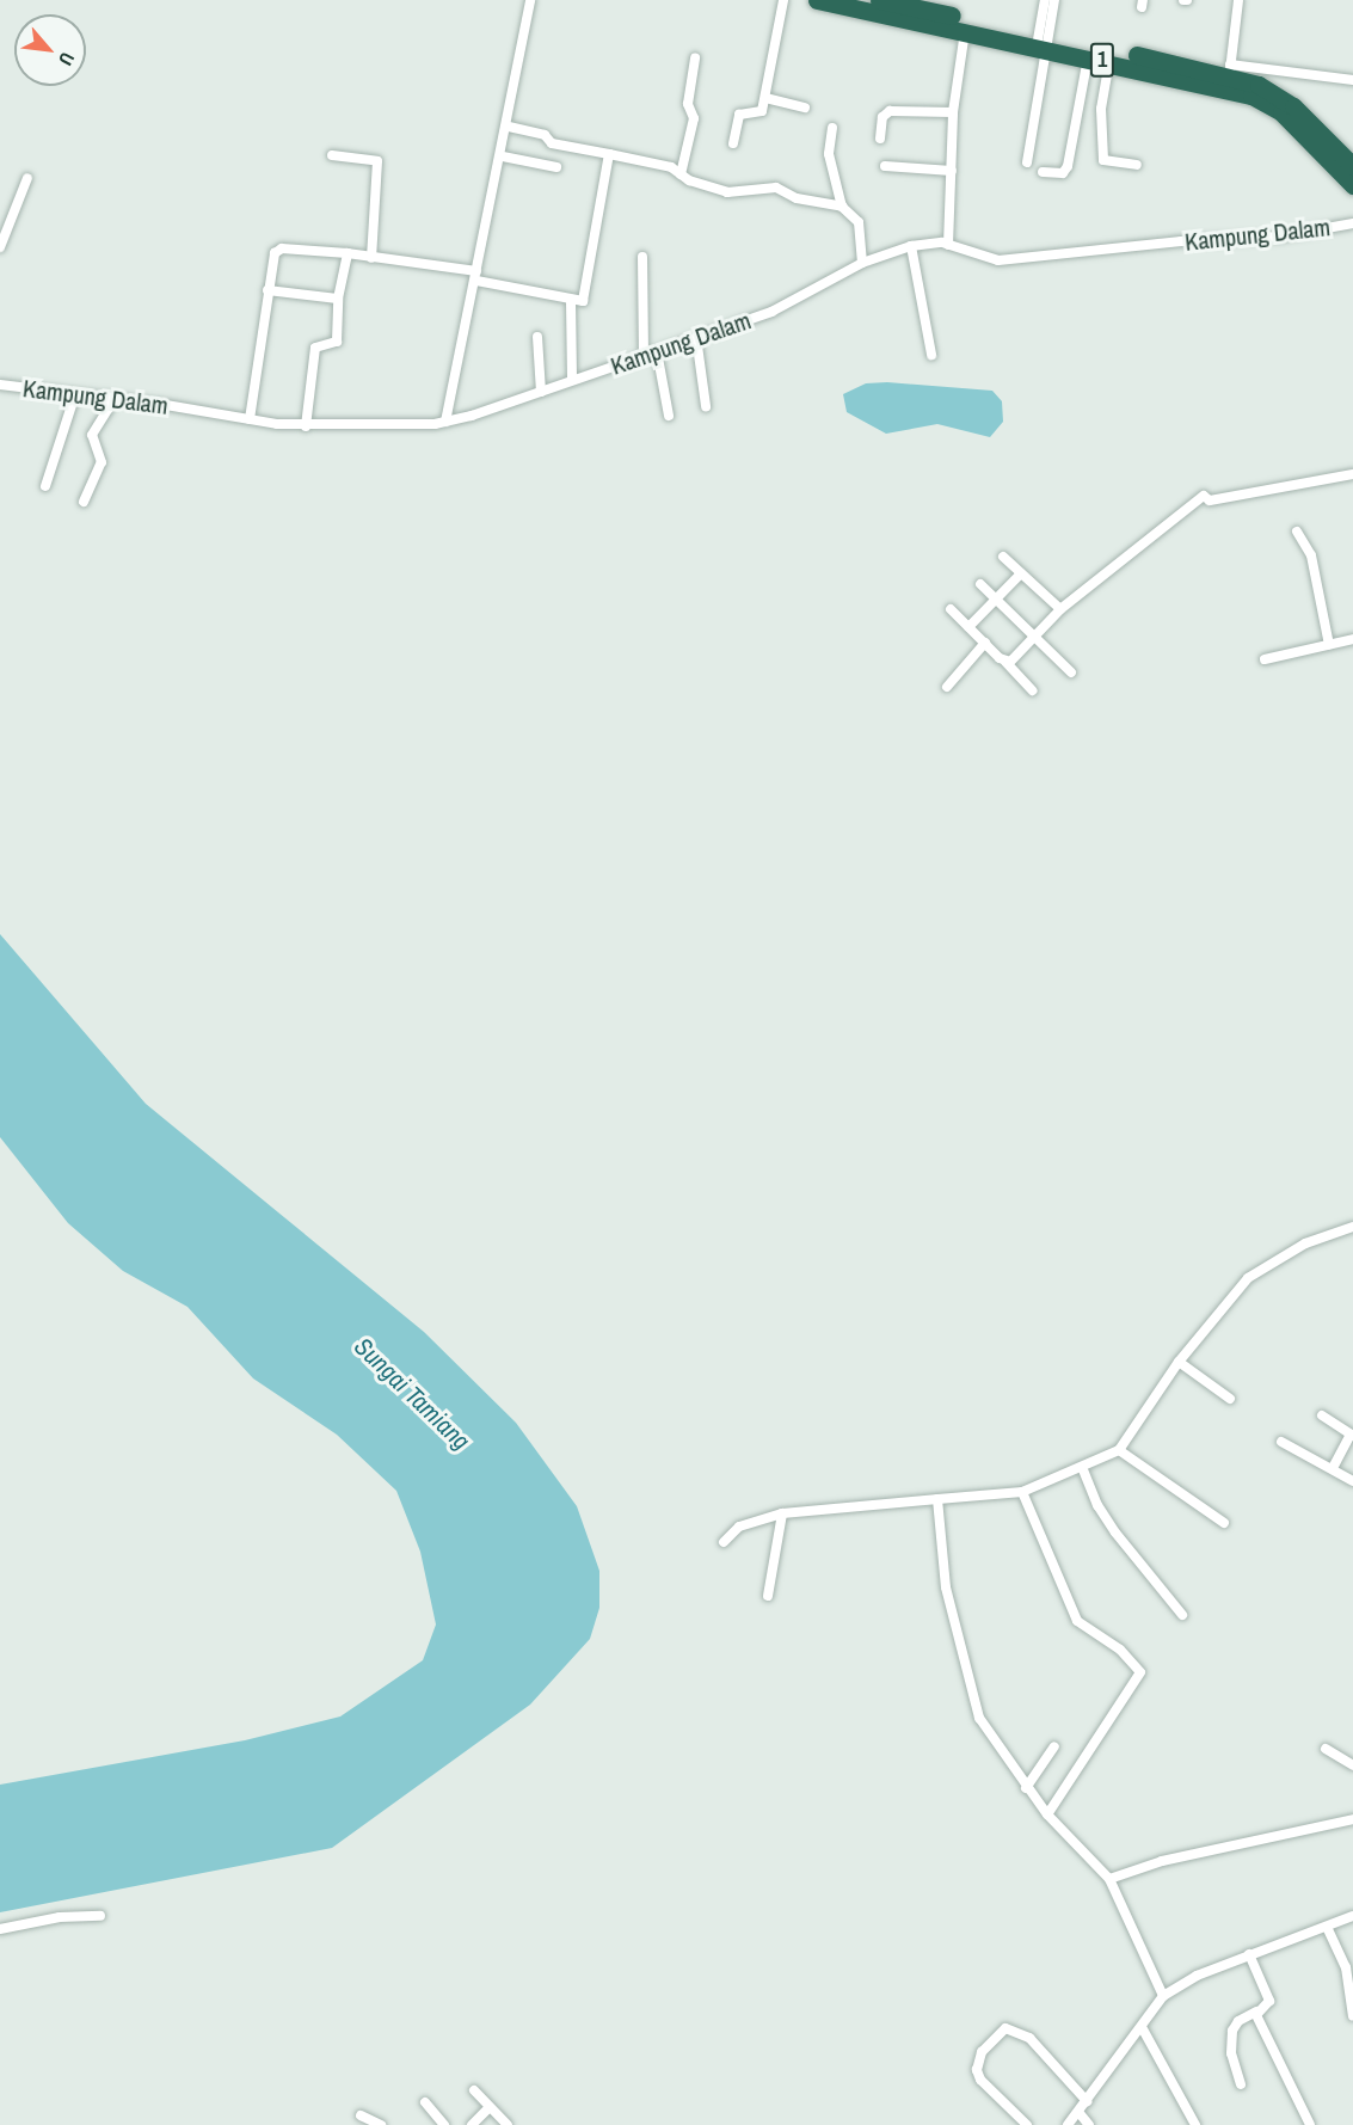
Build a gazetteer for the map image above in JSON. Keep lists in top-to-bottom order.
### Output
{
  "streets": {
    "highway": ["1"],
    "street": ["Kampung Dalam"]
  },
  "water": ["Sungai Tamiang"],
  "north": "bottom right"
}
